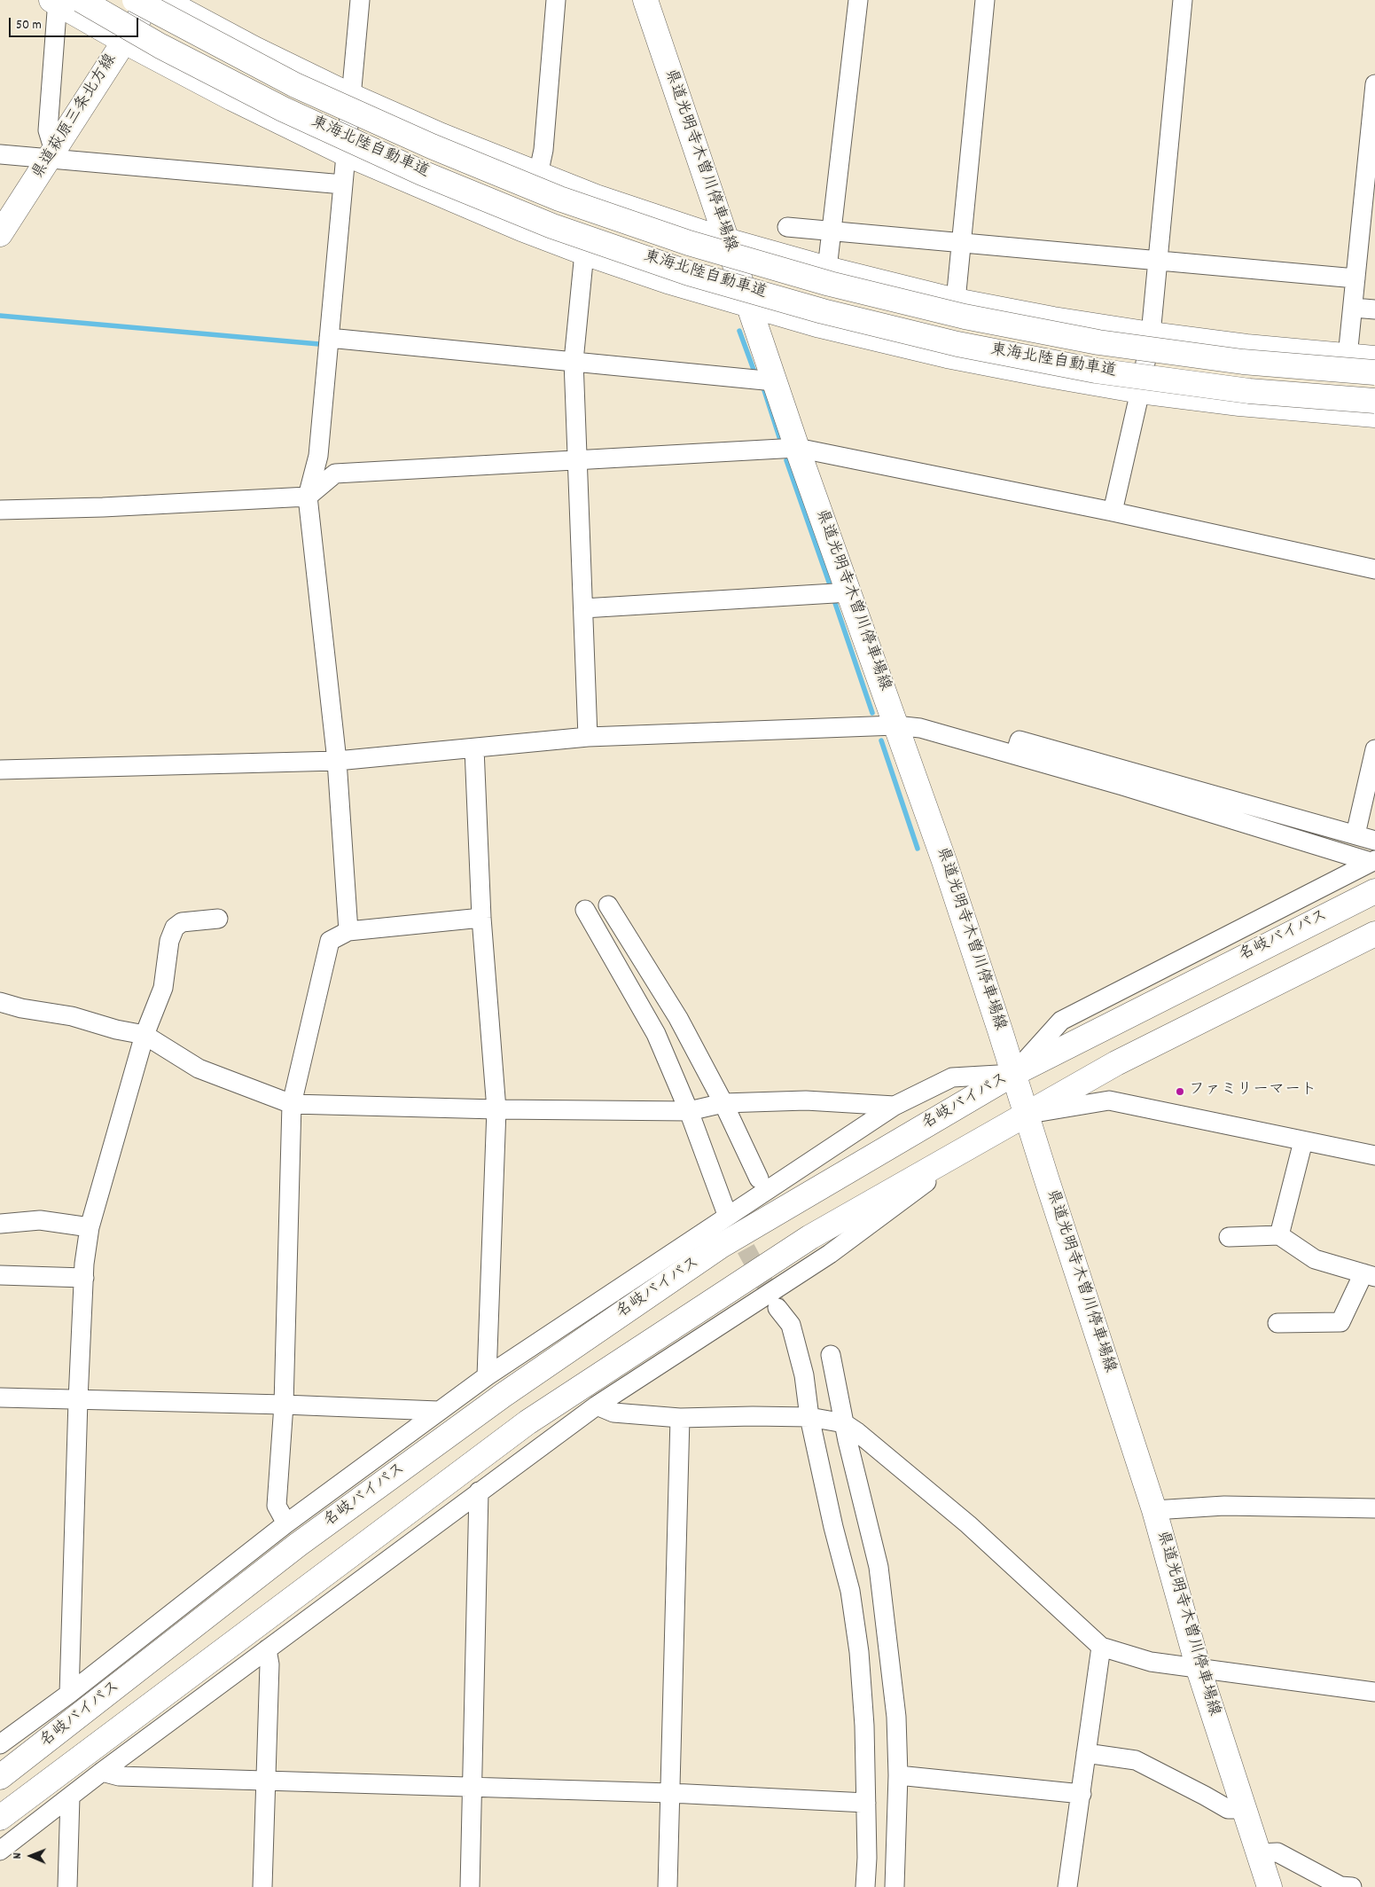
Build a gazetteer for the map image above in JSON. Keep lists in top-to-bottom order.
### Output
{
  "streets": {
    "main road": [
      "県道萩原三条北方線",
      "東海北陸自動車道",
      "県道光明寺木曽川停車場線",
      "名岐バイパス"
    ]
  },
  "crossings": [
    ["県道光明寺木曽川停車場線", "名岐バイパス"]
  ],
  "places": ["ファミリーマート"],
  "scale_bar": "50 m",
  "north": "left"
}
